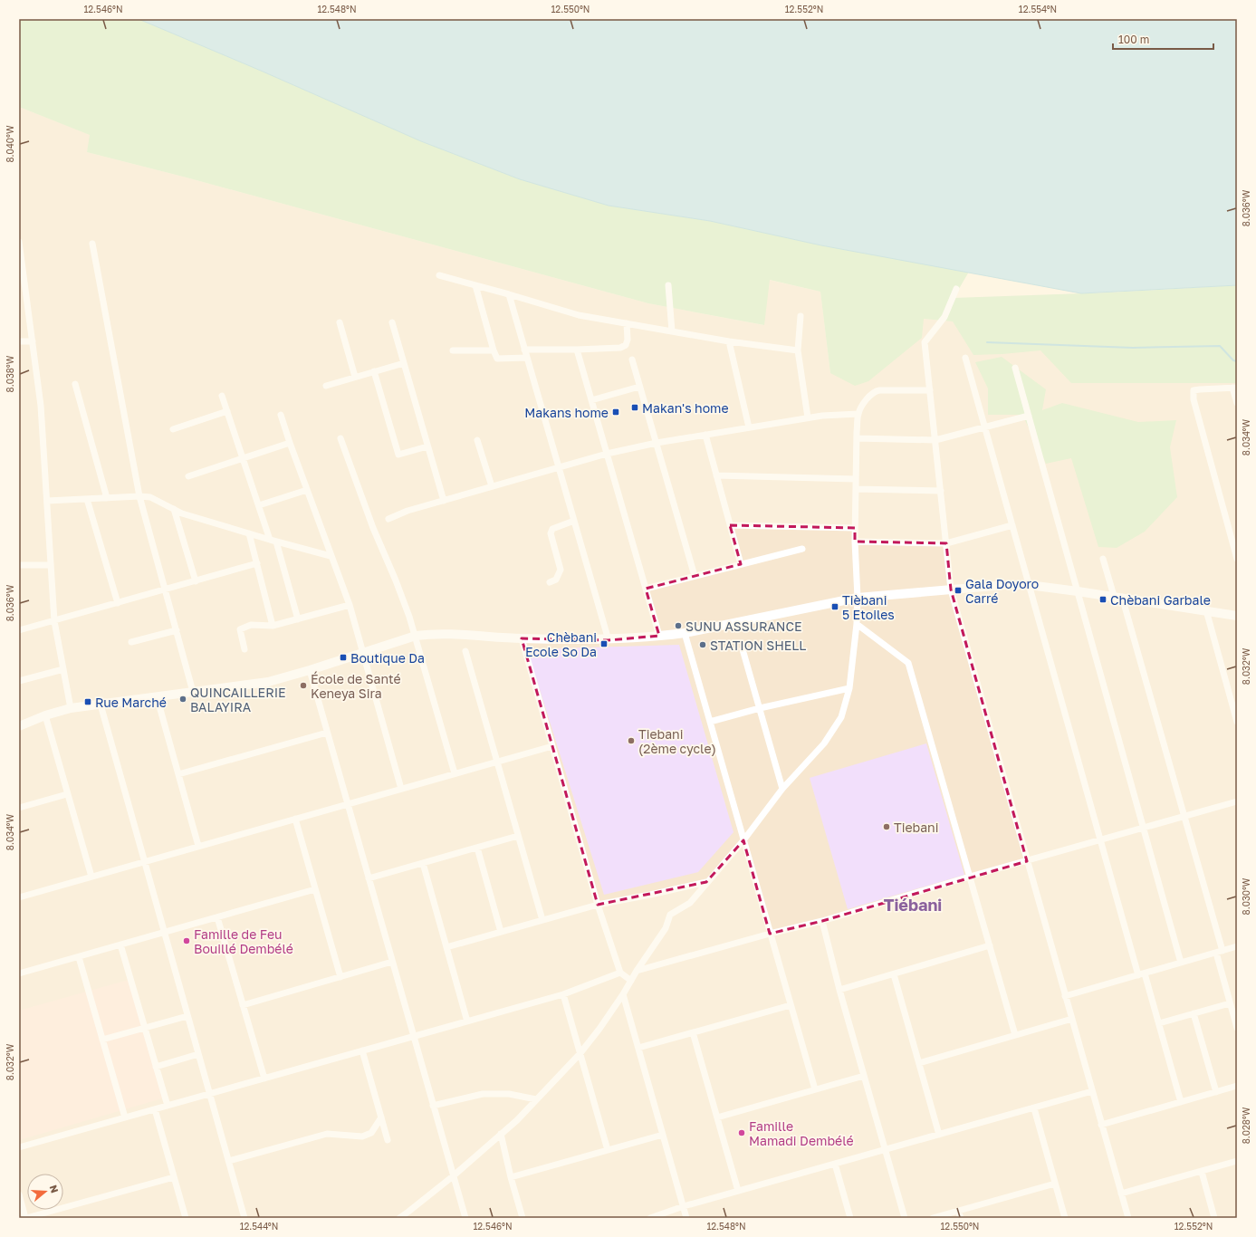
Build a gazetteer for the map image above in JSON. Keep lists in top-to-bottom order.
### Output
{
  "districts": ["Tiébani"],
  "places": {
    "transit": [
      "Makan's home",
      "Makans home",
      "Gala Doyoro Carré",
      "Chèbani Garbale",
      "Tièbani 5 Etoiles",
      "Chèbani Ecole So Da",
      "Boutique Da",
      "Rue Marché"
    ],
    "other": [
      "SUNU ASSURANCE",
      "STATION SHELL",
      "École de Santé Keneya Sira",
      "QUINCAILLERIE BALAYIRA",
      "Tiebani (2ème cycle)",
      "Tiebani",
      "Famille de Feu Bouillé Dembélé",
      "Famille Mamadi Dembélé"
    ]
  },
  "scale_bar": "100 m",
  "north": "right",
  "coordinates": [
    "12.546°N",
    "12.548°N",
    "12.550°N",
    "12.552°N",
    "12.554°N",
    "8.040°W",
    "8.036°W",
    "8.038°W",
    "8.034°W",
    "8.032°W",
    "8.030°W",
    "8.028°W",
    "12.544°N"
  ]
}
